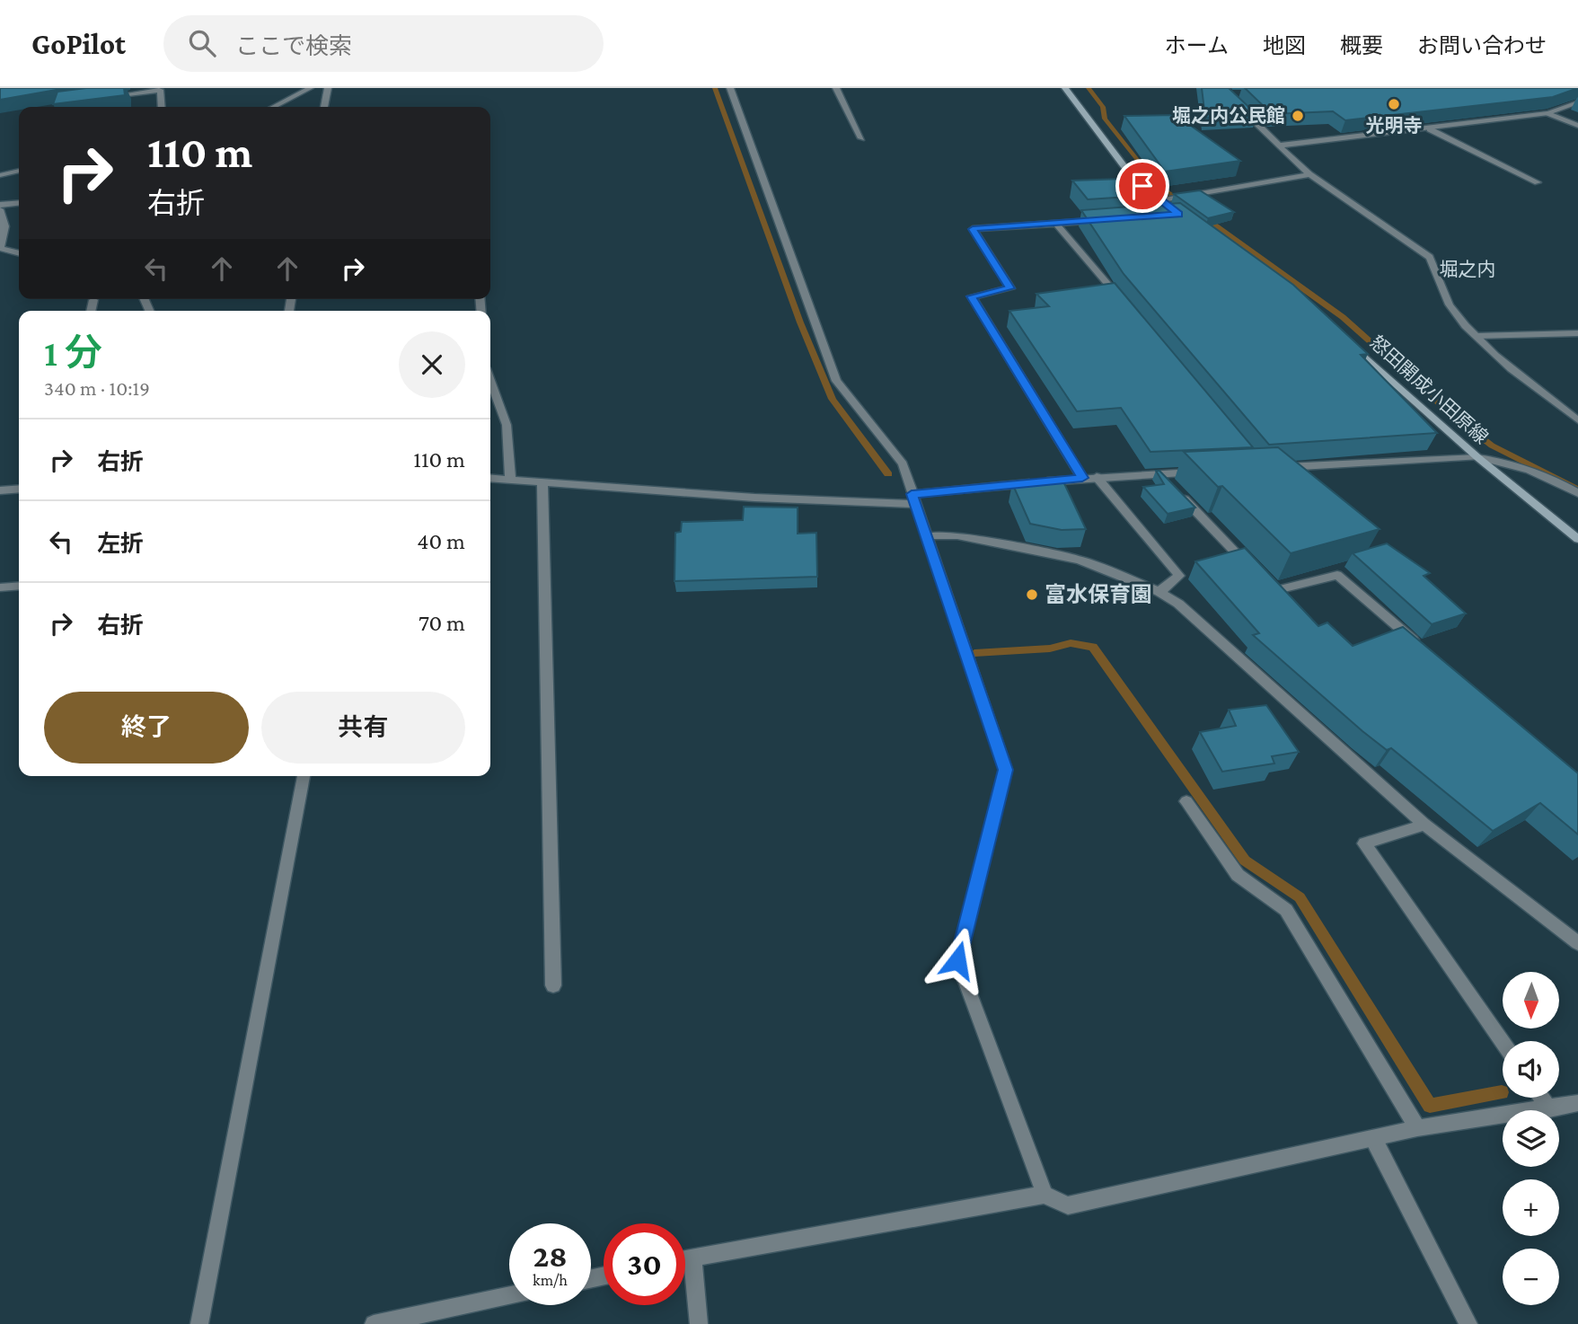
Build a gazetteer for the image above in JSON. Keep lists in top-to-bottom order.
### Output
{
  "streets": {
    "main road": ["怒田開成小田原線"]
  },
  "districts": ["堀之内"],
  "places": ["光明寺", "堀之内公民館", "富水保育園"],
  "north": "bottom",
  "page": {
    "header": "GoPilot",
    "search": "ここで検索",
    "nav": [
      "ホーム",
      "地図",
      "概要",
      "お問い合わせ"
    ],
    "turn": ["110 m", "右折"],
    "heading": ["1 分", "340 m · 10:19"],
    "list": [
      {
        "name": "右折",
        "value": "110 m"
      },
      {
        "name": "左折",
        "value": "40 m"
      },
      {
        "name": "右折",
        "value": "70 m"
      }
    ],
    "buttons": ["終了", "共有"],
    "map_buttons": ["+", "−"],
    "speed": "28 km/h",
    "limit": "30"
  }
}
